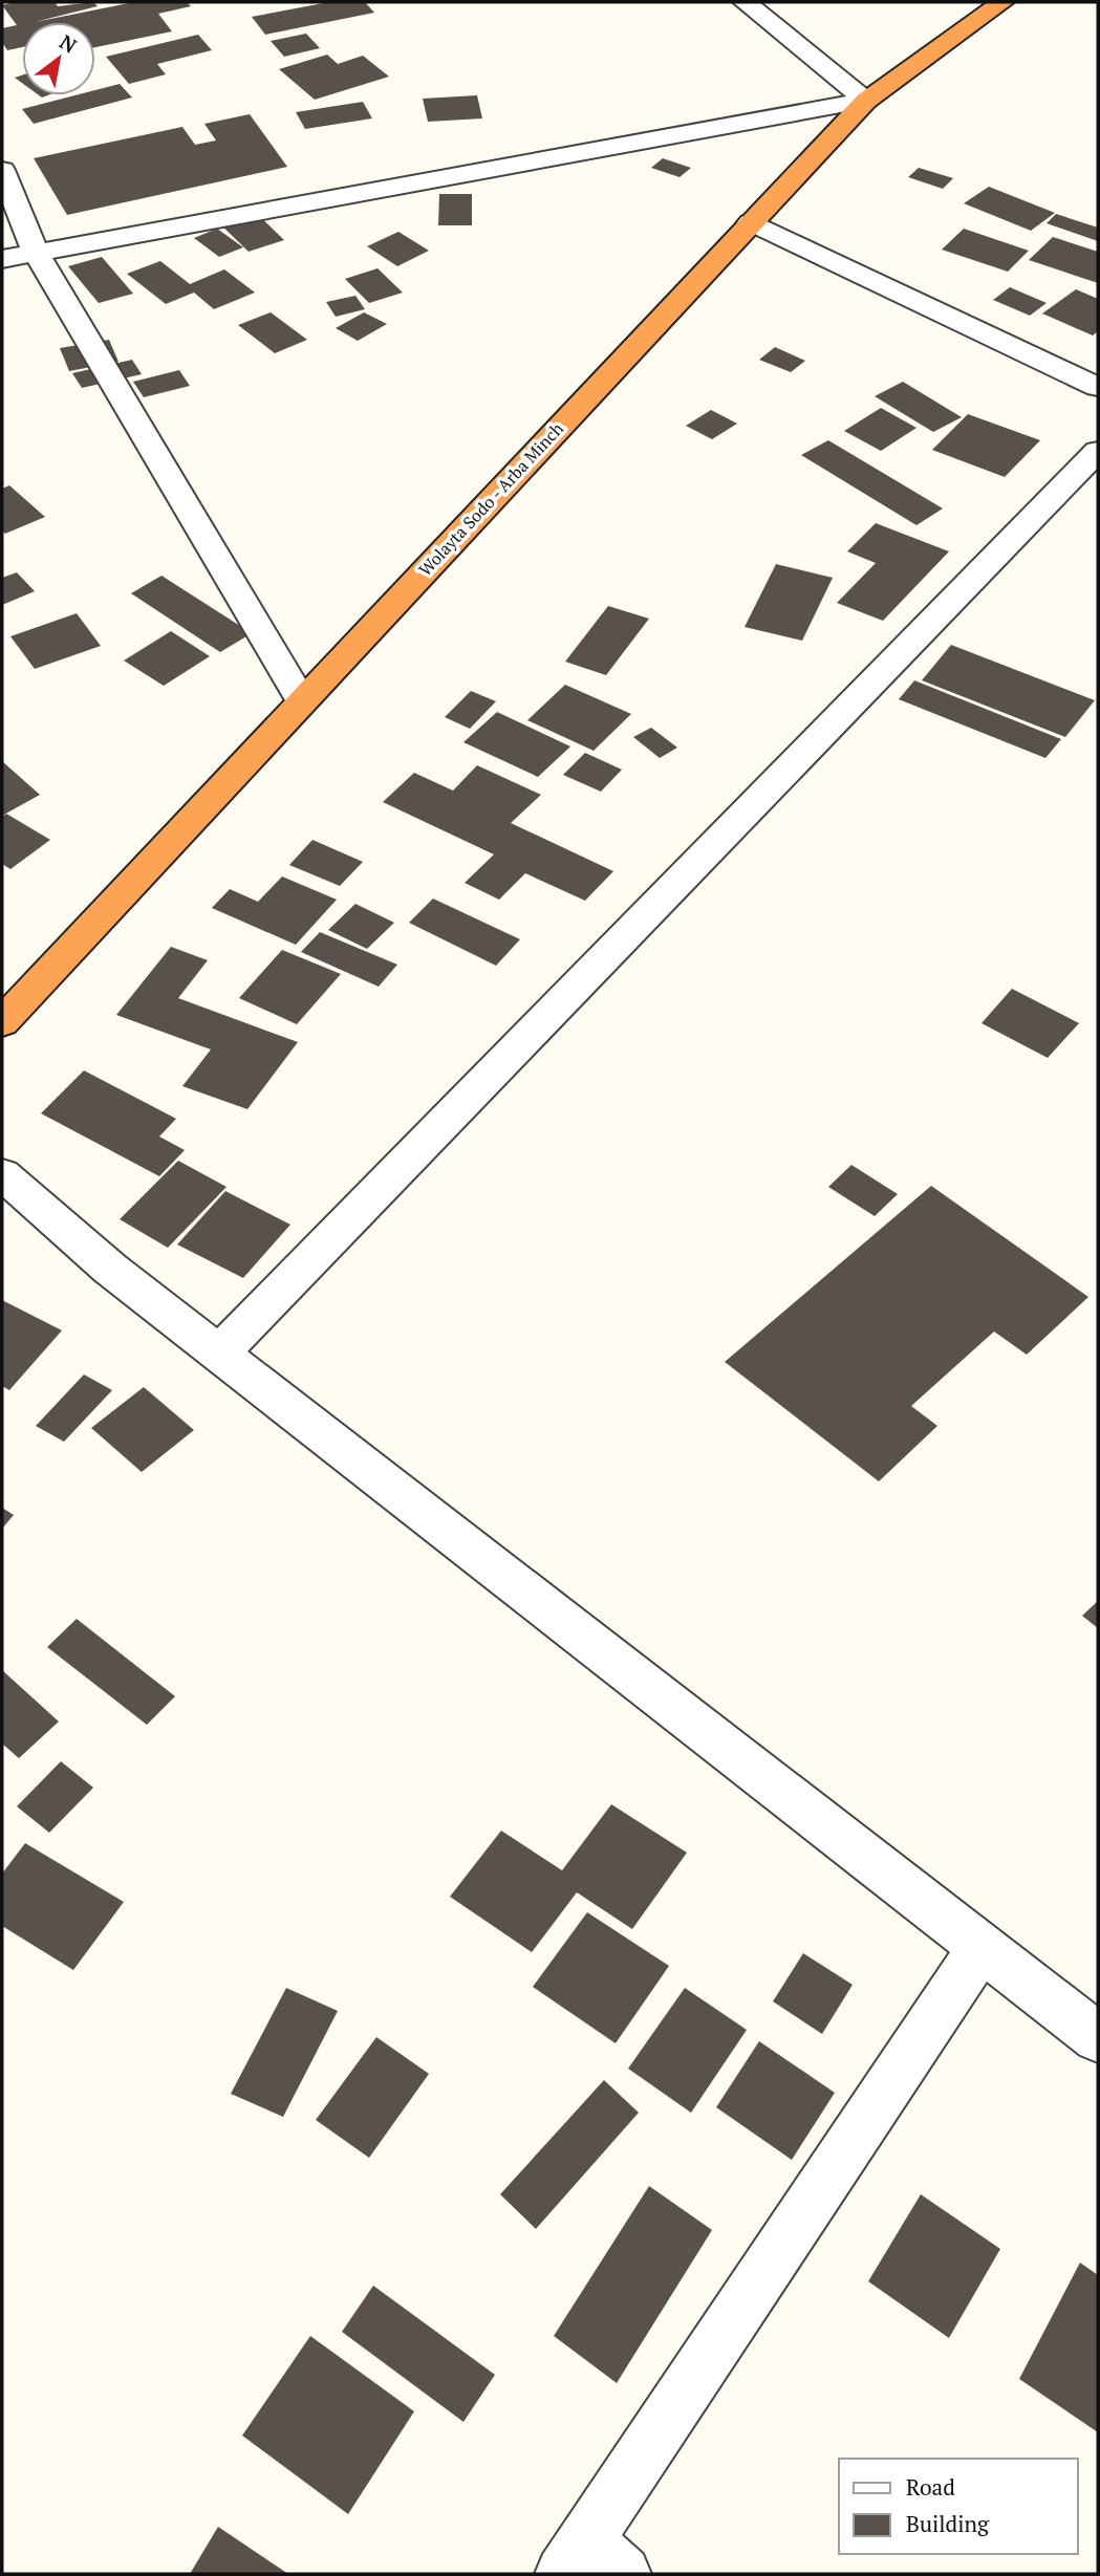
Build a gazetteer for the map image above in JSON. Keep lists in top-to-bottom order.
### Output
{
  "streets": {
    "highway": ["Wolayta Sodo - Arba Minch"]
  },
  "legend": ["Road", "Building"],
  "north": "top right"
}
